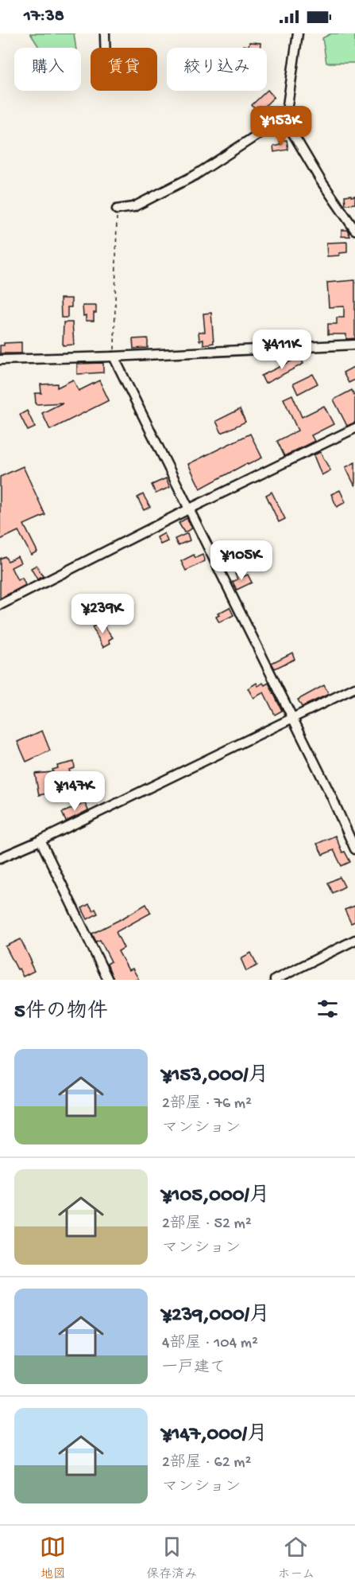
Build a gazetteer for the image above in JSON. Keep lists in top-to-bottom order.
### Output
{
  "page": {
    "status": "17:38",
    "chip": ["購入", "賃貸", "絞り込み"],
    "price": [
      "¥153K",
      "¥411K",
      "¥105K",
      "¥239K",
      "¥147K"
    ],
    "heading": "5件の物件",
    "list": [
      {
        "name": "¥153,000/月",
        "note": "2部屋 · 76 m² · マンション"
      },
      {
        "name": "¥105,000/月",
        "note": "2部屋 · 52 m² · マンション"
      },
      {
        "name": "¥239,000/月",
        "note": "4部屋 · 104 m² · 一戸建て"
      },
      {
        "name": "¥147,000/月",
        "note": "2部屋 · 62 m² · マンション"
      }
    ],
    "tabs": ["地図", "保存済み", "ホーム"]
  }
}
